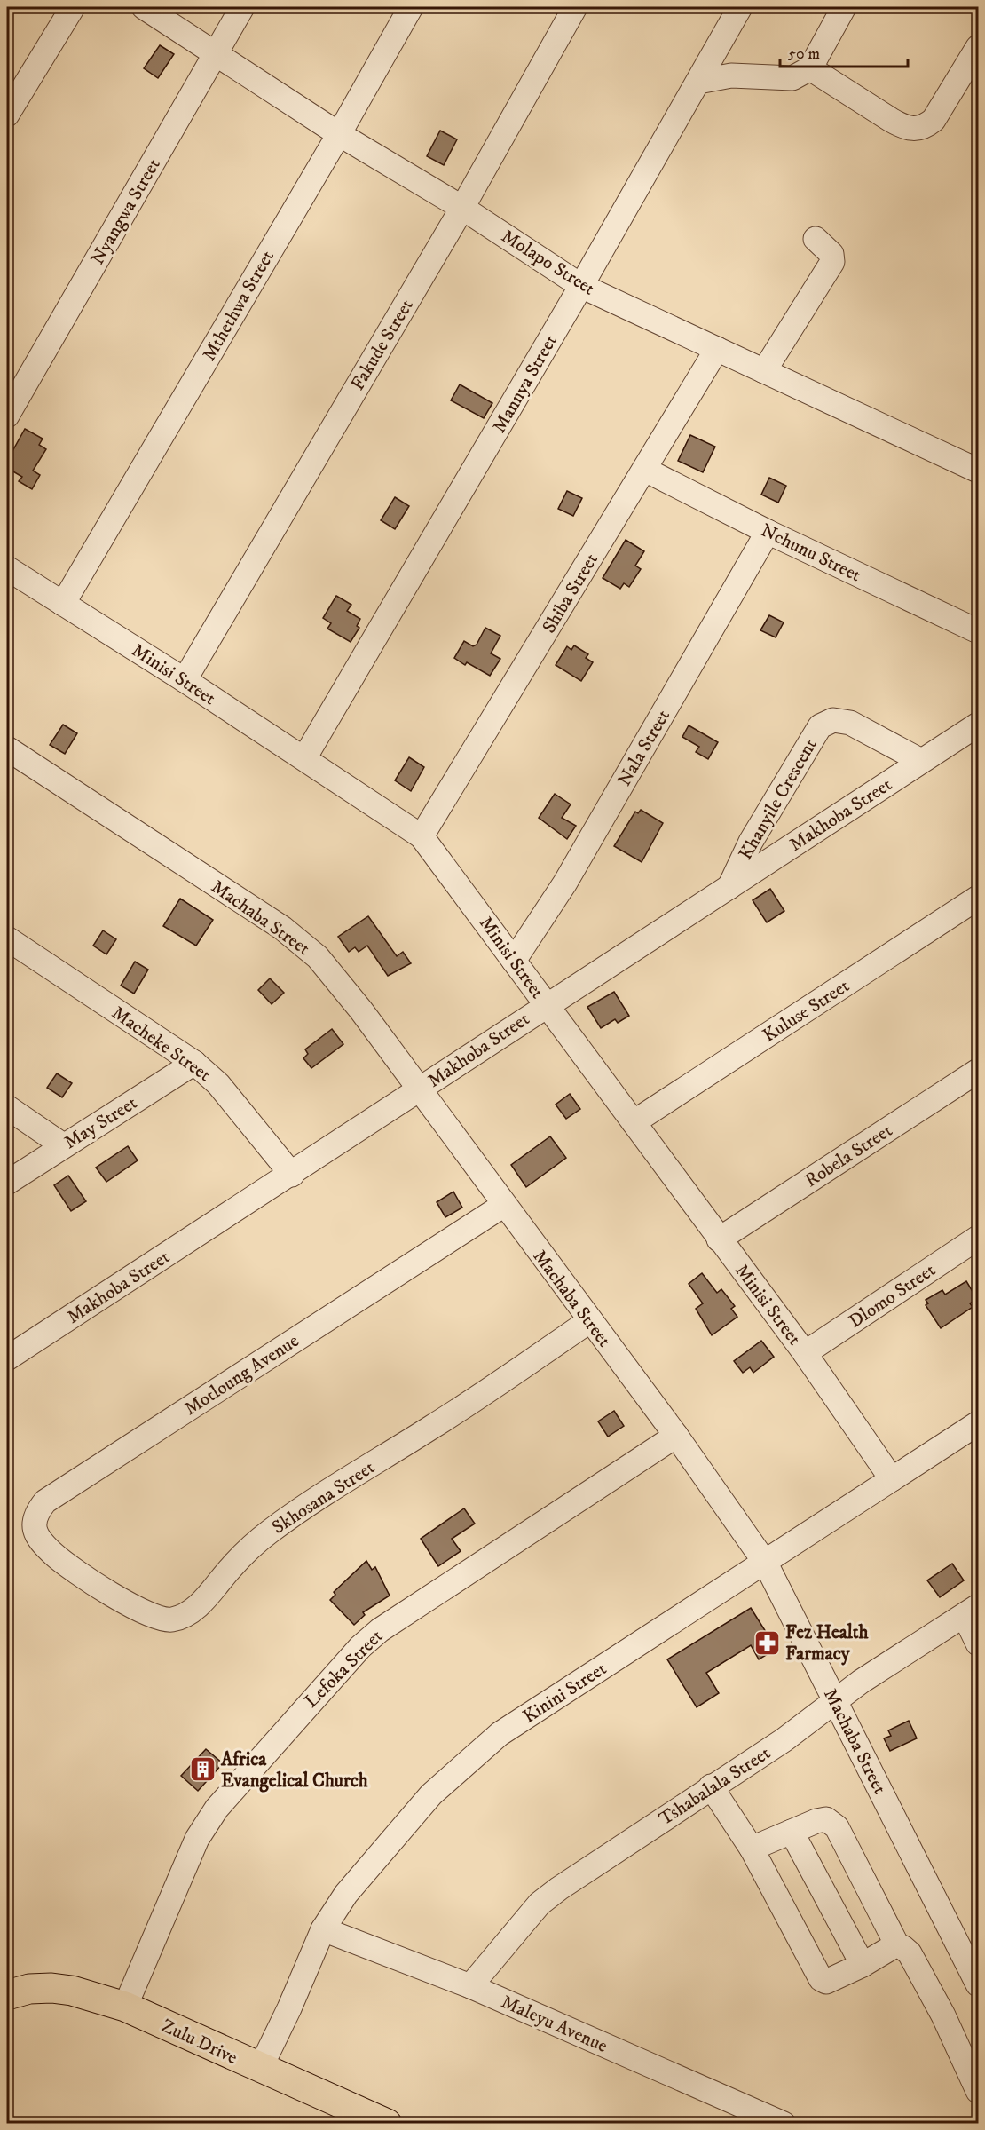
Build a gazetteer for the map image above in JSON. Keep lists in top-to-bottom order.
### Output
{
  "streets": {
    "main road": ["Zulu Drive"],
    "street": [
      "Nyangwa Street",
      "Molapo Street",
      "Mthethwa Street",
      "Fakude Street",
      "Mannya Street",
      "Nchunu Street",
      "Shiba Street",
      "Minisi Street",
      "Nala Street",
      "Khanyile Crescent",
      "Makhoba Street",
      "Machaba Street",
      "Kuluse Street",
      "Macheke Street",
      "May Street",
      "Robela Street",
      "Dlomo Street",
      "Motloung Avenue",
      "Skhosana Street",
      "Lefoka Street",
      "Kinini Street",
      "Tshabalala Street",
      "Maleyu Avenue"
    ]
  },
  "crossings": [
    ["Nyangwa Street", "Molapo Street"],
    ["Molapo Street", "Mthethwa Street"],
    ["Molapo Street", "Fakude Street"],
    ["Molapo Street", "Mannya Street"],
    ["Molapo Street", "Shiba Street"],
    ["Mthethwa Street", "Minisi Street"],
    ["Fakude Street", "Minisi Street"],
    ["Mannya Street", "Minisi Street"],
    ["Nchunu Street", "Shiba Street"],
    ["Nchunu Street", "Nala Street"],
    ["Shiba Street", "Minisi Street"],
    ["Minisi Street", "Nala Street"],
    ["Minisi Street", "Makhoba Street"],
    ["Minisi Street", "Kuluse Street"],
    ["Minisi Street", "Robela Street"],
    ["Minisi Street", "Dlomo Street"],
    ["Minisi Street", "Kinini Street"],
    ["Khanyile Crescent", "Makhoba Street"],
    ["Makhoba Street", "Machaba Street"],
    ["Makhoba Street", "Macheke Street"],
    ["Machaba Street", "Motloung Avenue"],
    ["Machaba Street", "Skhosana Street"],
    ["Machaba Street", "Lefoka Street"],
    ["Machaba Street", "Kinini Street"],
    ["Machaba Street", "Tshabalala Street"],
    ["Macheke Street", "May Street"],
    ["Motloung Avenue", "Skhosana Street"],
    ["Lefoka Street", "Zulu Drive"],
    ["Kinini Street", "Maleyu Avenue"],
    ["Kinini Street", "Zulu Drive"],
    ["Tshabalala Street", "Maleyu Avenue"]
  ],
  "places": {
    "pharmacy": ["Fez Health Farmacy"],
    "building": ["Africa Evangelical Church"]
  },
  "scale_bar": "50 m"
}
